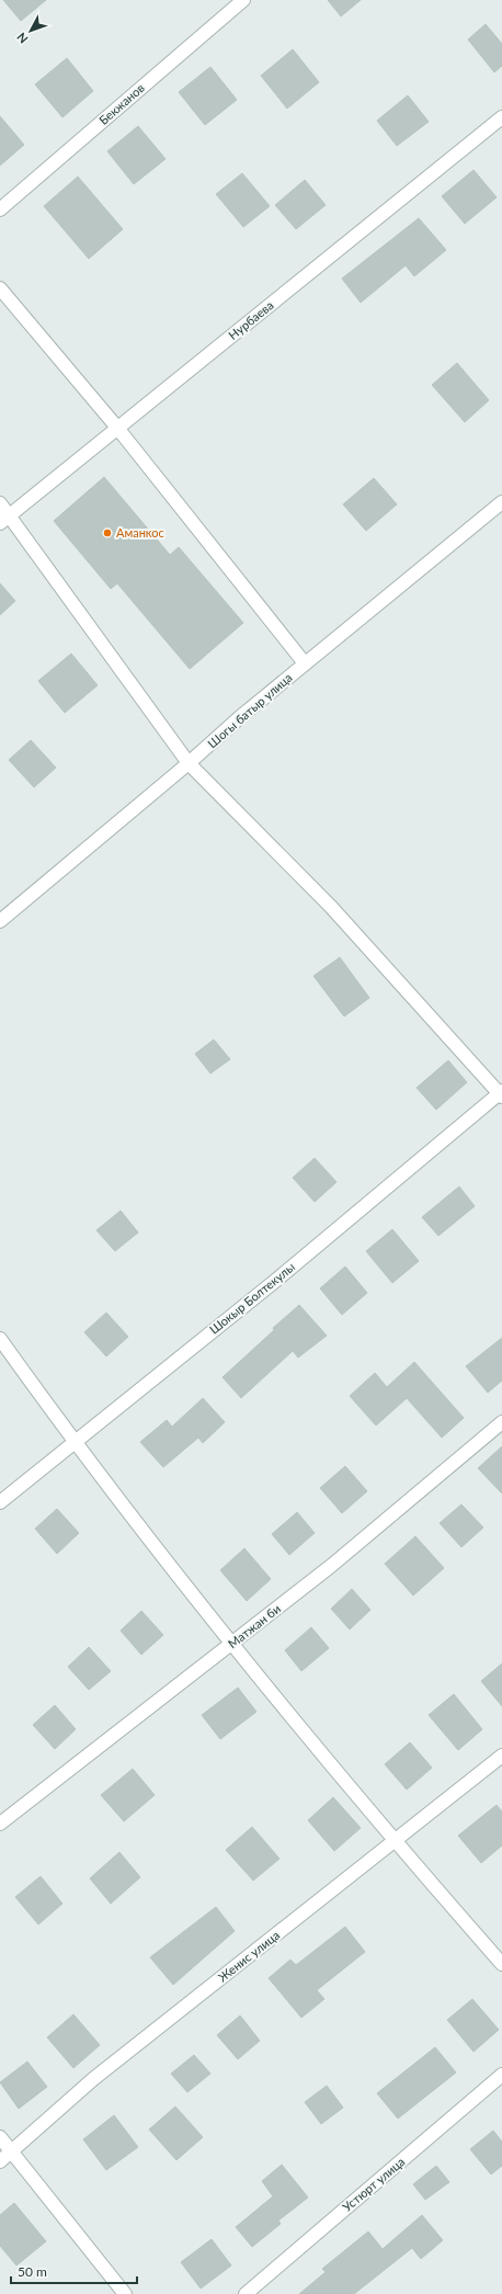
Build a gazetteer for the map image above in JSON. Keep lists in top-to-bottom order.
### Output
{
  "streets": {
    "street": [
      "Бекжанов",
      "Нурбаева",
      "Шогы батыр улица",
      "Шокыр Болтекулы",
      "Матжан би",
      "Женис улица",
      "Устюрт улица"
    ]
  },
  "places": ["Аманкос"],
  "scale_bar": "50 m",
  "north": "bottom left"
}
